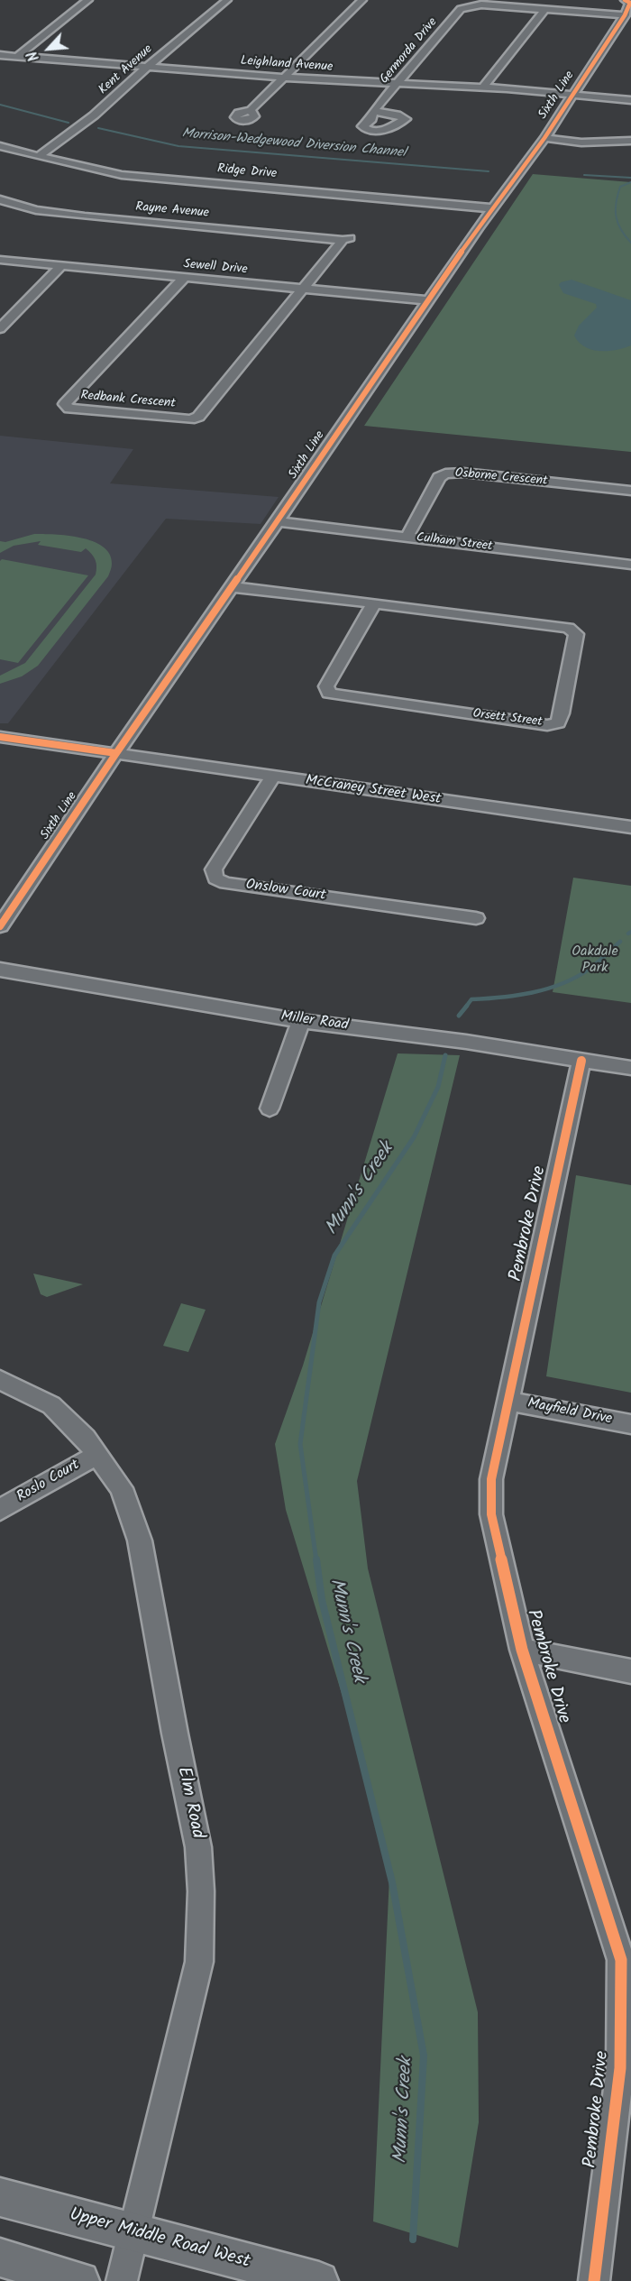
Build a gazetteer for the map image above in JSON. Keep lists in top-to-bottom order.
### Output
{
  "streets": {
    "main road": ["Upper Middle Road West"],
    "street": [
      "Germorda Drive",
      "Leighland Avenue",
      "Kent Avenue",
      "Sixth Line",
      "Ridge Drive",
      "Rayne Avenue",
      "Sewell Drive",
      "Redbank Crescent",
      "Osborne Crescent",
      "Culham Street",
      "Orsett Street",
      "McCraney Street West",
      "Onslow Court",
      "Miller Road",
      "Pembroke Drive",
      "Mayfield Drive",
      "Roslo Court",
      "Elm Road"
    ]
  },
  "crossings": [
    ["Germorda Drive", "Leighland Avenue"],
    ["Germorda Drive", "Sixth Line"],
    ["Leighland Avenue", "Kent Avenue"],
    ["Leighland Avenue", "Sixth Line"],
    ["Kent Avenue", "Ridge Drive"],
    ["Sixth Line", "Ridge Drive"],
    ["Sixth Line", "Sewell Drive"],
    ["Sixth Line", "Culham Street"],
    ["Sixth Line", "Orsett Street"],
    ["Sixth Line", "McCraney Street West"],
    ["Rayne Avenue", "Sewell Drive"],
    ["Rayne Avenue", "Redbank Crescent"],
    ["Sewell Drive", "Redbank Crescent"],
    ["Osborne Crescent", "Culham Street"],
    ["McCraney Street West", "Onslow Court"],
    ["Miller Road", "Pembroke Drive"],
    ["Pembroke Drive", "Mayfield Drive"],
    ["Roslo Court", "Elm Road"],
    ["Elm Road", "Upper Middle Road West"]
  ],
  "water": ["Morrison-Wedgewood Diversion Channel", "Munn's Creek"],
  "parks": ["Oakdale Park"],
  "north": "bottom left"
}
